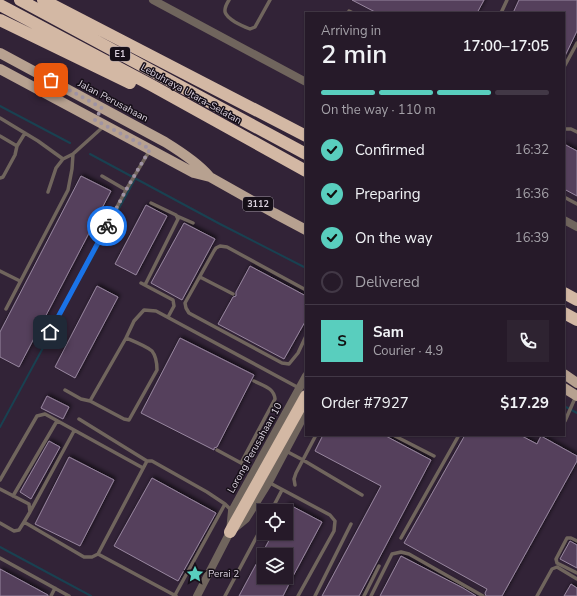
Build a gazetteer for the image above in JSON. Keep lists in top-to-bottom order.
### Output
{
  "streets": {
    "highway": ["E1", "Lebuhraya Utara–Selatan"],
    "main road": ["Jalan Perusahaan", "3112"],
    "street": ["Lorong Perusahaan 10"]
  },
  "places": {
    "place": ["Perai 2"]
  },
  "page": {
    "heading": ["2 min", "Arriving in", "17:00–17:05"],
    "panel": [
      "Sam",
      "Courier · 4.9",
      "Order #7927",
      "$17.29"
    ],
    "bar": "On the way · 110 m",
    "list": [
      ["Confirmed", "16:32"],
      ["Preparing", "16:36"],
      ["On the way", "16:39"],
      "Delivered"
    ],
    "round": "S"
  }
}
